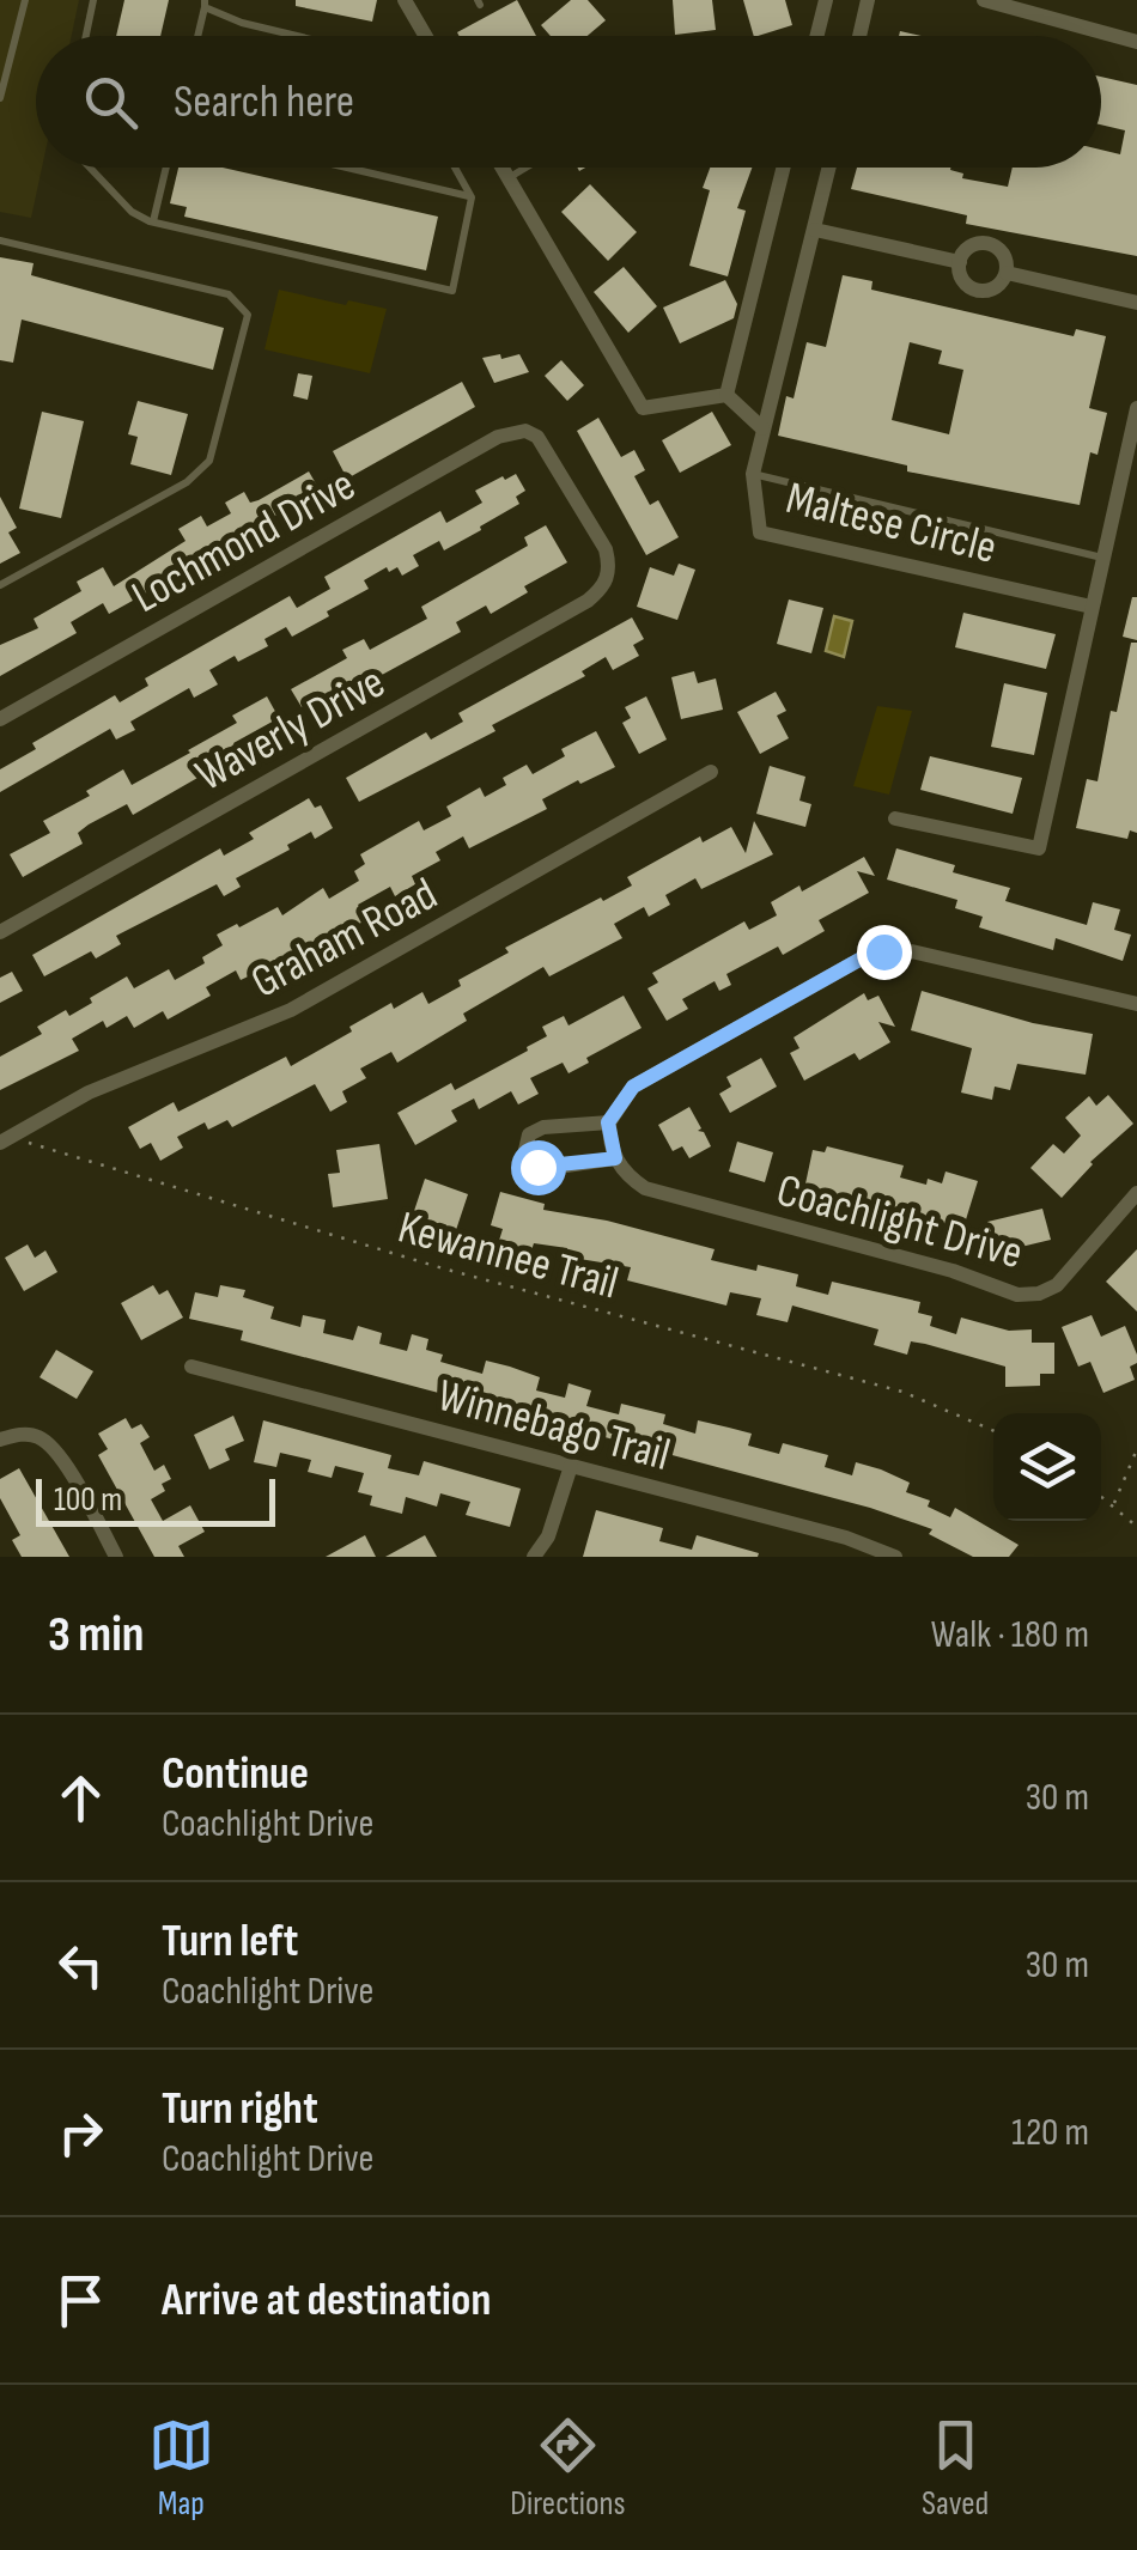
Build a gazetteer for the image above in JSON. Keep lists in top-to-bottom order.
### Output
{
  "streets": {
    "street": [
      "Maltese Circle",
      "Lochmond Drive",
      "Waverly Drive",
      "Graham Road",
      "Coachlight Drive",
      "Winnebago Trail"
    ],
    "path": ["Kewannee Trail"]
  },
  "crossings": [
    ["Lochmond Drive", "Waverly Drive"],
    ["Graham Road", "Kewannee Trail"]
  ],
  "scale_bar": "100 m",
  "page": {
    "search": "Search here",
    "scale": "100 m",
    "heading": ["3 min", "Walk · 180 m"],
    "list": [
      ["Continue", "Coachlight Drive", "30 m"],
      ["Turn left", "Coachlight Drive", "30 m"],
      ["Turn right", "Coachlight Drive", "120 m"],
      "Arrive at destination"
    ],
    "nav": ["Map", "Directions", "Saved"]
  }
}
